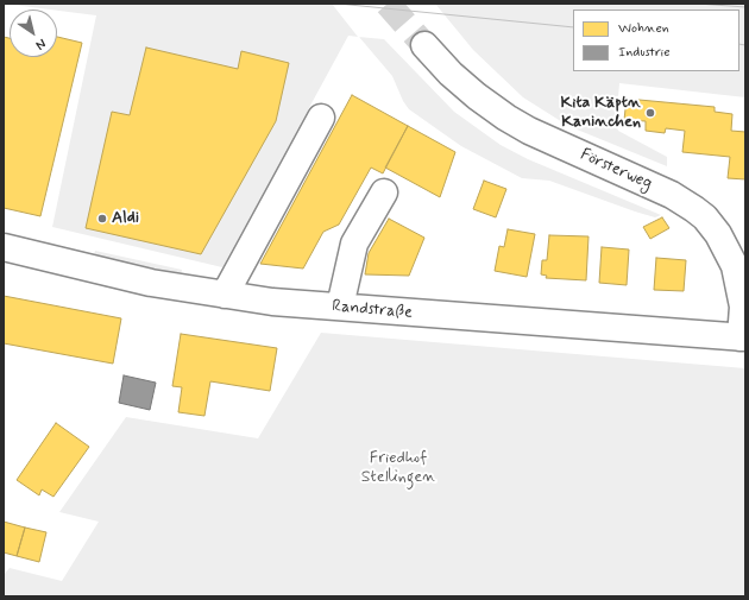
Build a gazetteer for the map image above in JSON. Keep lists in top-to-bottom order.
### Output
{
  "streets": {
    "street": ["Försterweg", "Randstraße"]
  },
  "crossings": [
    ["Försterweg", "Randstraße"]
  ],
  "parks": ["Friedhof Stellingen"],
  "places": ["Kita Käptn Kaninchen", "Aldi"],
  "legend": ["Wohnen", "Industrie"],
  "north": "bottom right"
}
